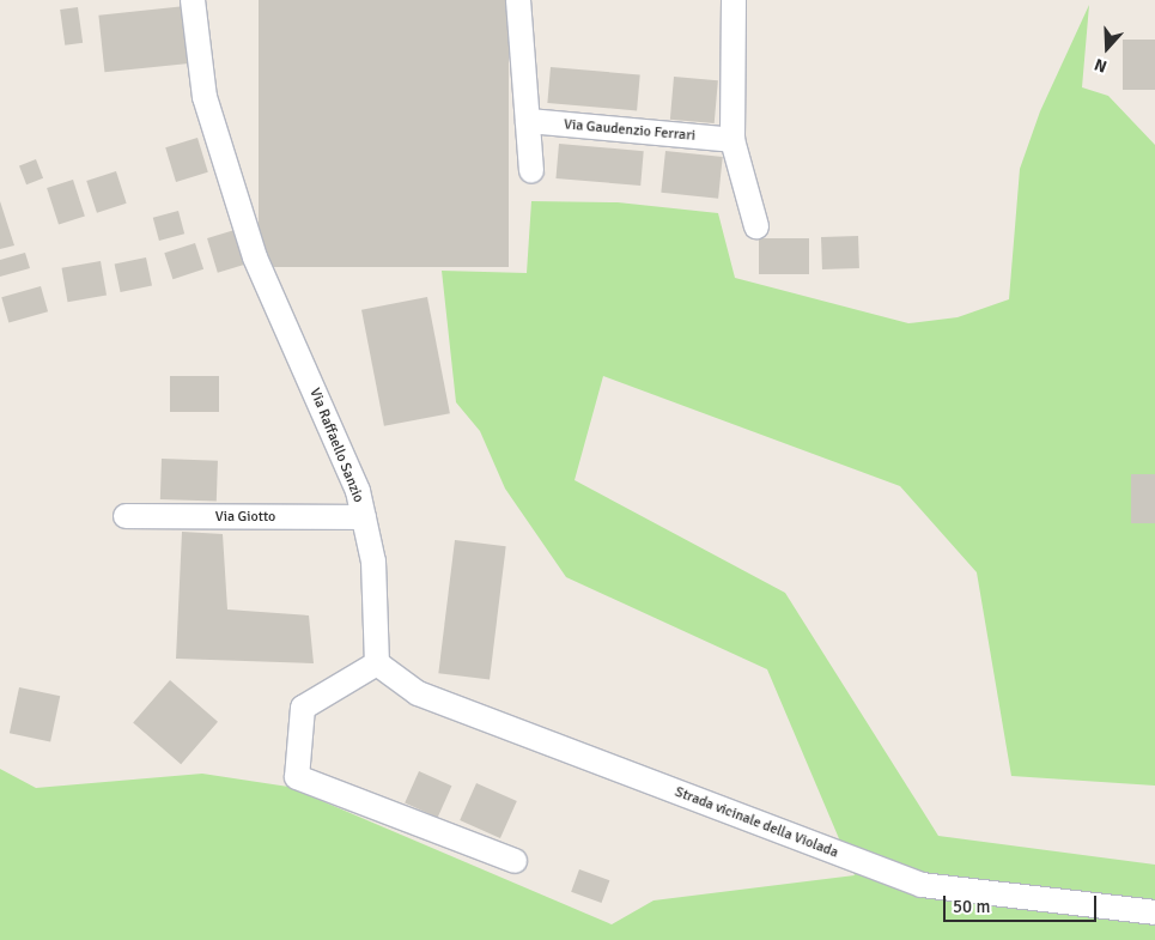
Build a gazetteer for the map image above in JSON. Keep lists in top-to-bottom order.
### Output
{
  "streets": {
    "street": [
      "Via Gaudenzio Ferrari",
      "Via Raffaello Sanzio",
      "Via Giotto",
      "Strada vicinale della Violada"
    ]
  },
  "crossings": [
    ["Via Raffaello Sanzio", "Via Giotto"],
    ["Via Raffaello Sanzio", "Strada vicinale della Violada"]
  ],
  "scale_bar": "50 m",
  "north": "bottom"
}
